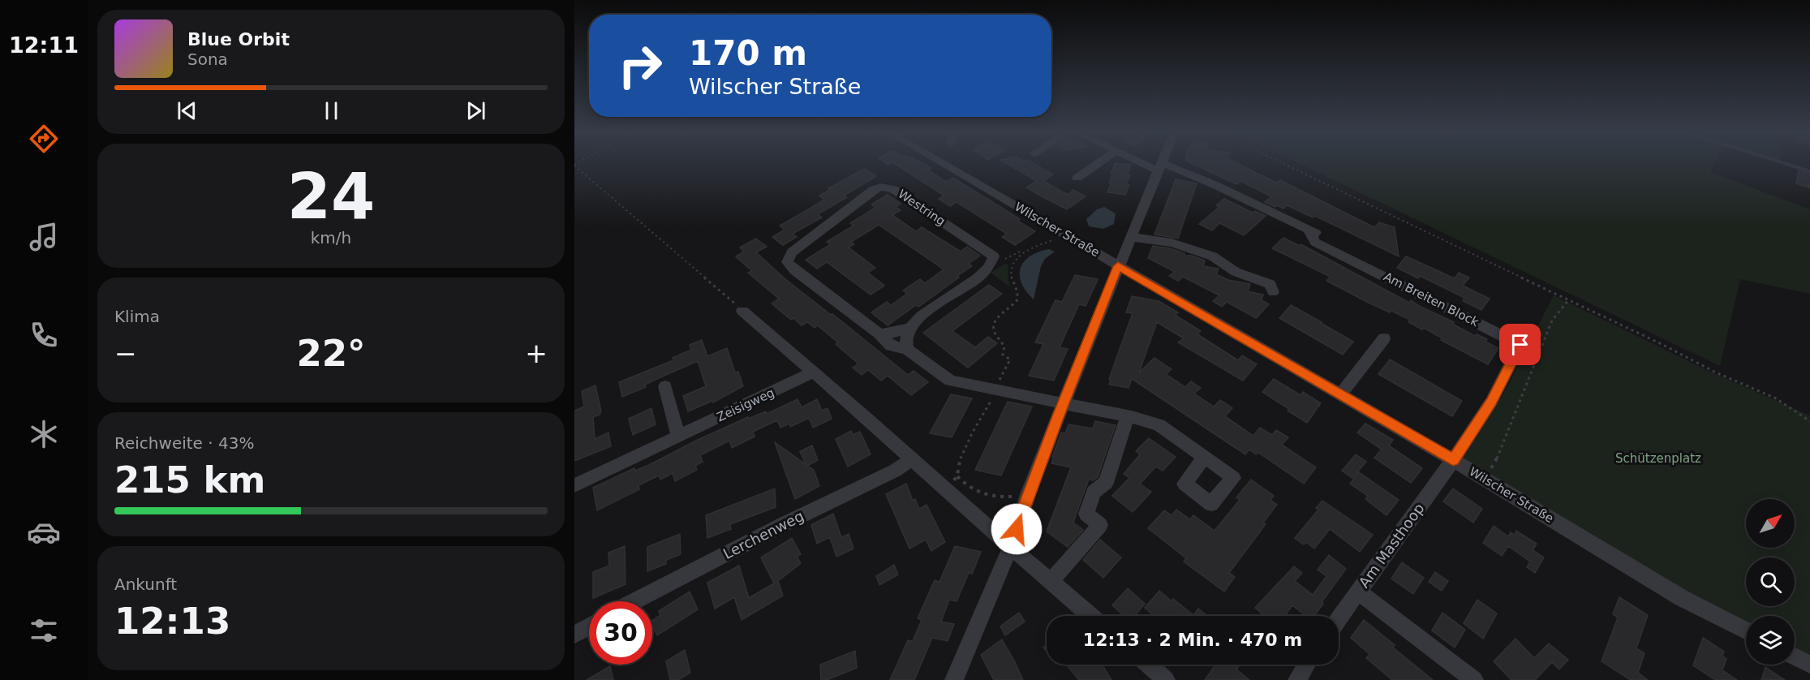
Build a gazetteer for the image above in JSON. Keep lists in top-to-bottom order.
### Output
{
  "streets": {
    "street": [
      "Westring",
      "Wilscher Straße",
      "Am Breiten Block",
      "Zeisigweg",
      "Lerchenweg",
      "Am Masthoop"
    ]
  },
  "crossings": [
    ["Wilscher Straße", "Am Breiten Block"],
    ["Wilscher Straße", "Am Masthoop"],
    ["Am Breiten Block", "Am Masthoop"]
  ],
  "parks": ["Schützenplatz"],
  "north": "top right",
  "page": {
    "tabs": "12:11",
    "turn": ["170 m", "Wilscher Straße"],
    "song": ["Blue Orbit", "Sona"],
    "tile": [
      ["24", "km/h"],
      "Klima",
      ["Reichweite · 43%", "215 km"],
      ["Ankunft", "12:13"]
    ],
    "heat": ["−", "22°", "+"],
    "limit": "30",
    "trip": "12:13 · 2 Min. · 470 m"
  }
}
